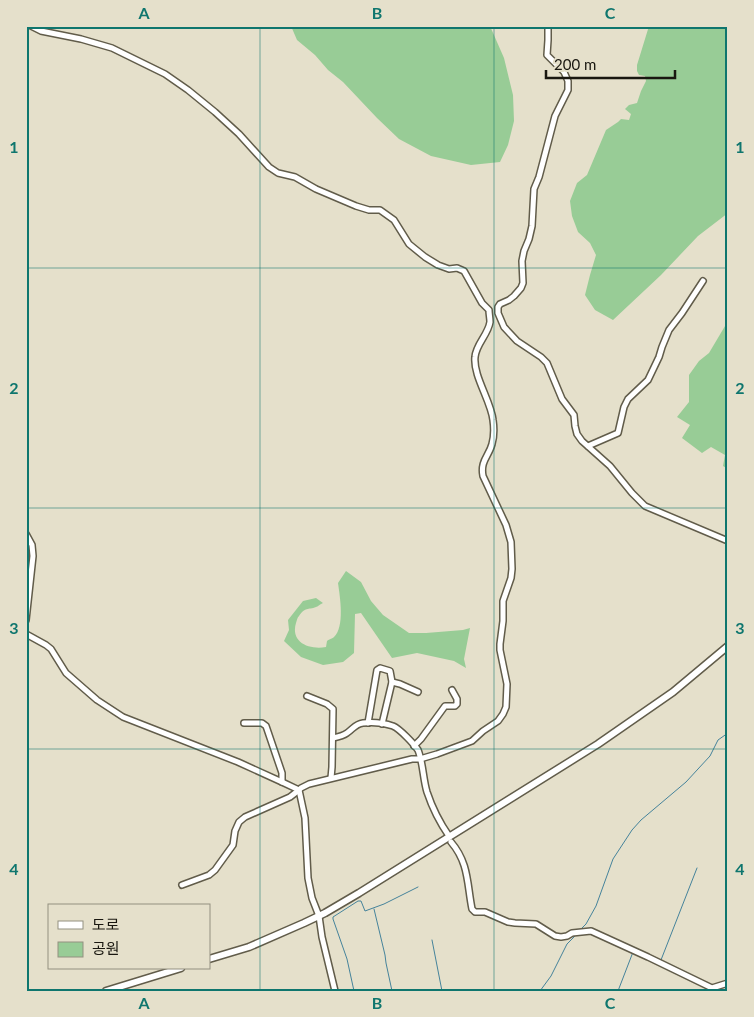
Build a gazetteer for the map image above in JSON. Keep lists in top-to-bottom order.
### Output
{
  "legend": ["도로", "공원"],
  "scale_bar": "200 m",
  "grid": {
    "columns": ["A", "B", "C"],
    "rows": [
      "1",
      "2",
      "3",
      "4"
    ]
  }
}
